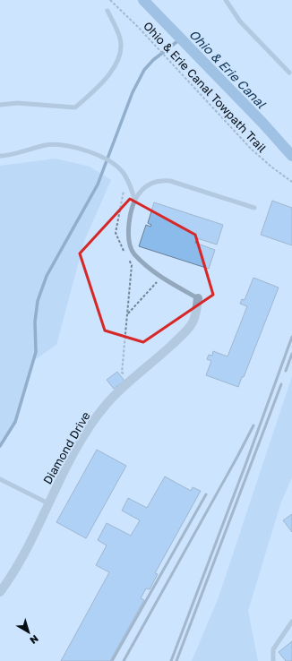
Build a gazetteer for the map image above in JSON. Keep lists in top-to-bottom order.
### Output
{
  "streets": {
    "street": ["Diamond Drive"],
    "path": ["Ohio & Erie Canal Towpath Trail"]
  },
  "water": ["Ohio & Erie Canal"],
  "north": "bottom right"
}
